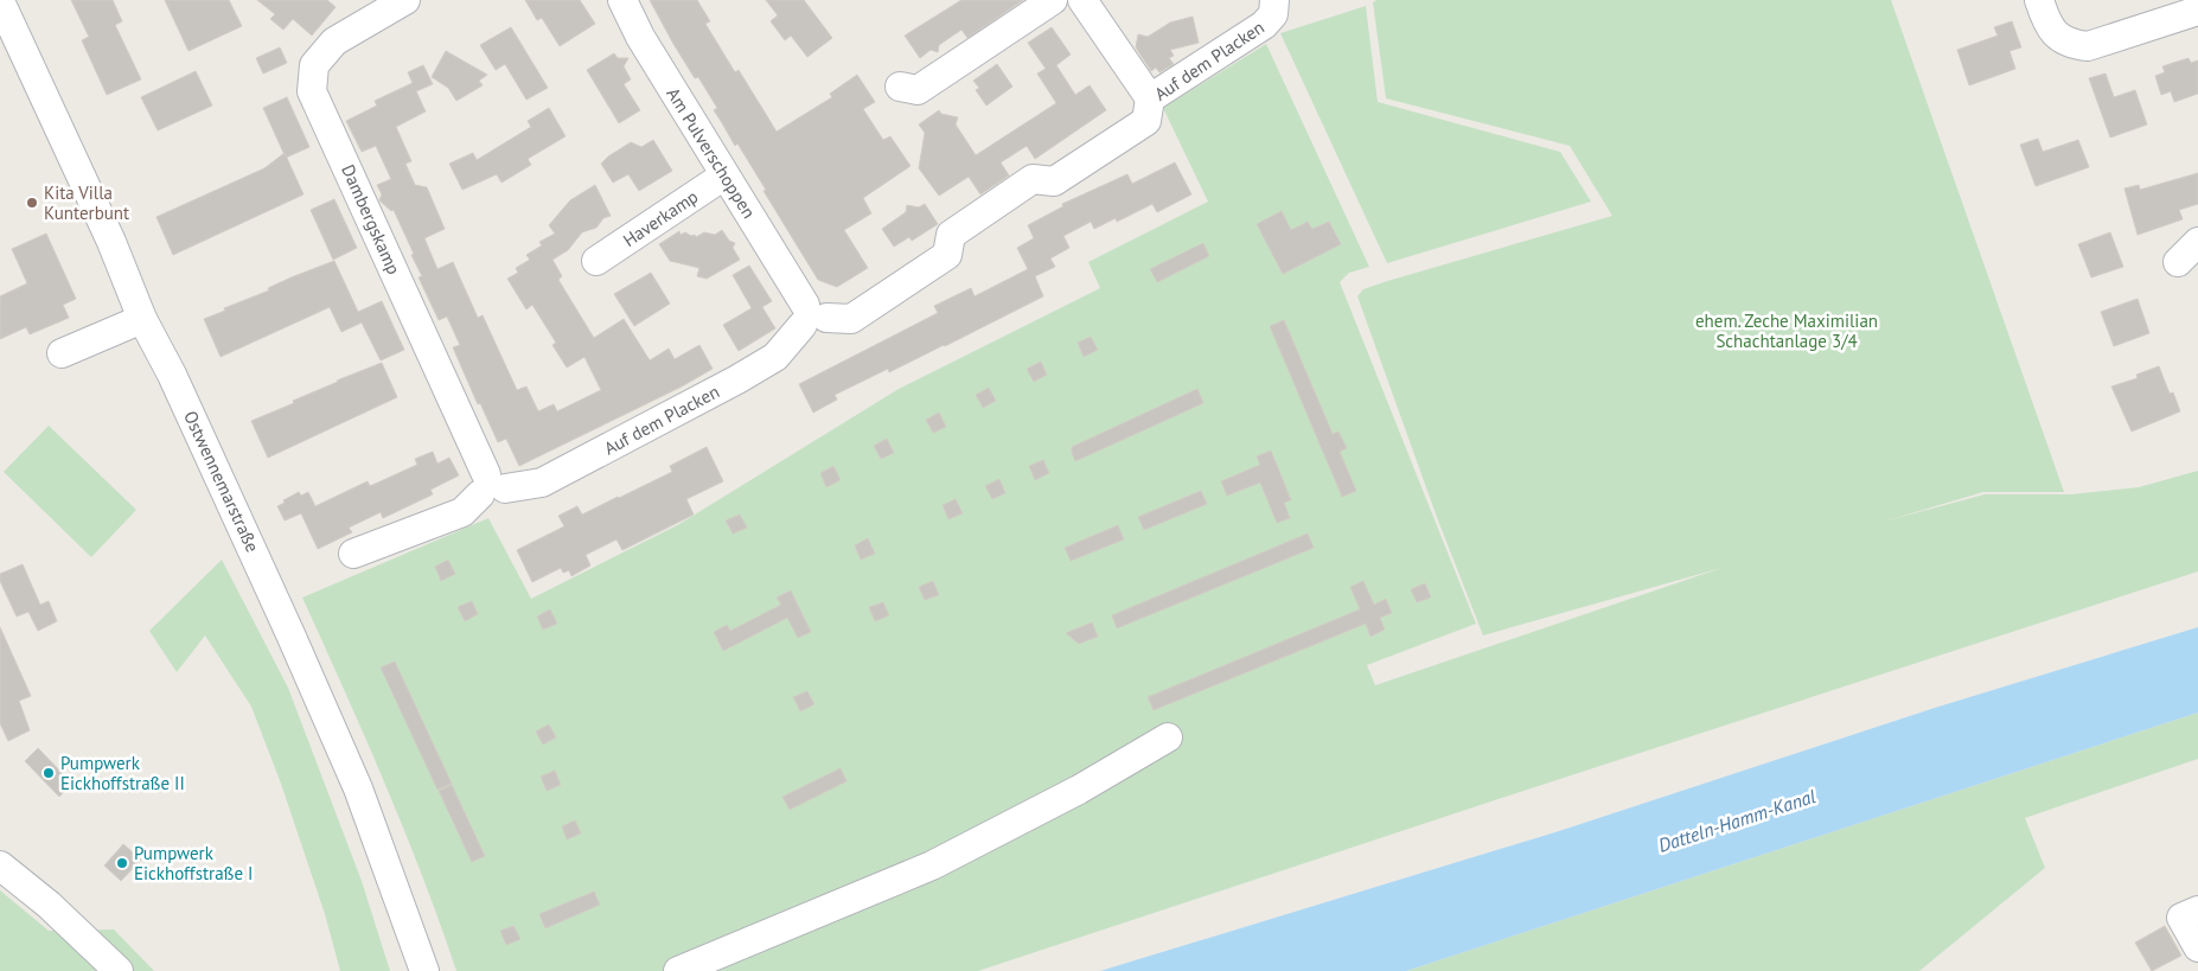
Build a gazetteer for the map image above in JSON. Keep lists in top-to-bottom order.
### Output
{
  "streets": {
    "street": [
      "Auf dem Placken",
      "Am Pulverschoppen",
      "Haverkamp",
      "Dambergskamp",
      "Ostwennemarstraße"
    ]
  },
  "crossings": [
    ["Auf dem Placken", "Am Pulverschoppen"],
    ["Auf dem Placken", "Dambergskamp"],
    ["Am Pulverschoppen", "Haverkamp"]
  ],
  "water": ["Datteln-Hamm-Kanal"],
  "parks": ["ehem. Zeche Maximilian Schachtanlage 3/4"],
  "places": ["Kita Villa Kunterbunt", "Pumpwerk Eickhoffstraße II", "Pumpwerk Eickhoffstraße I"]
}
